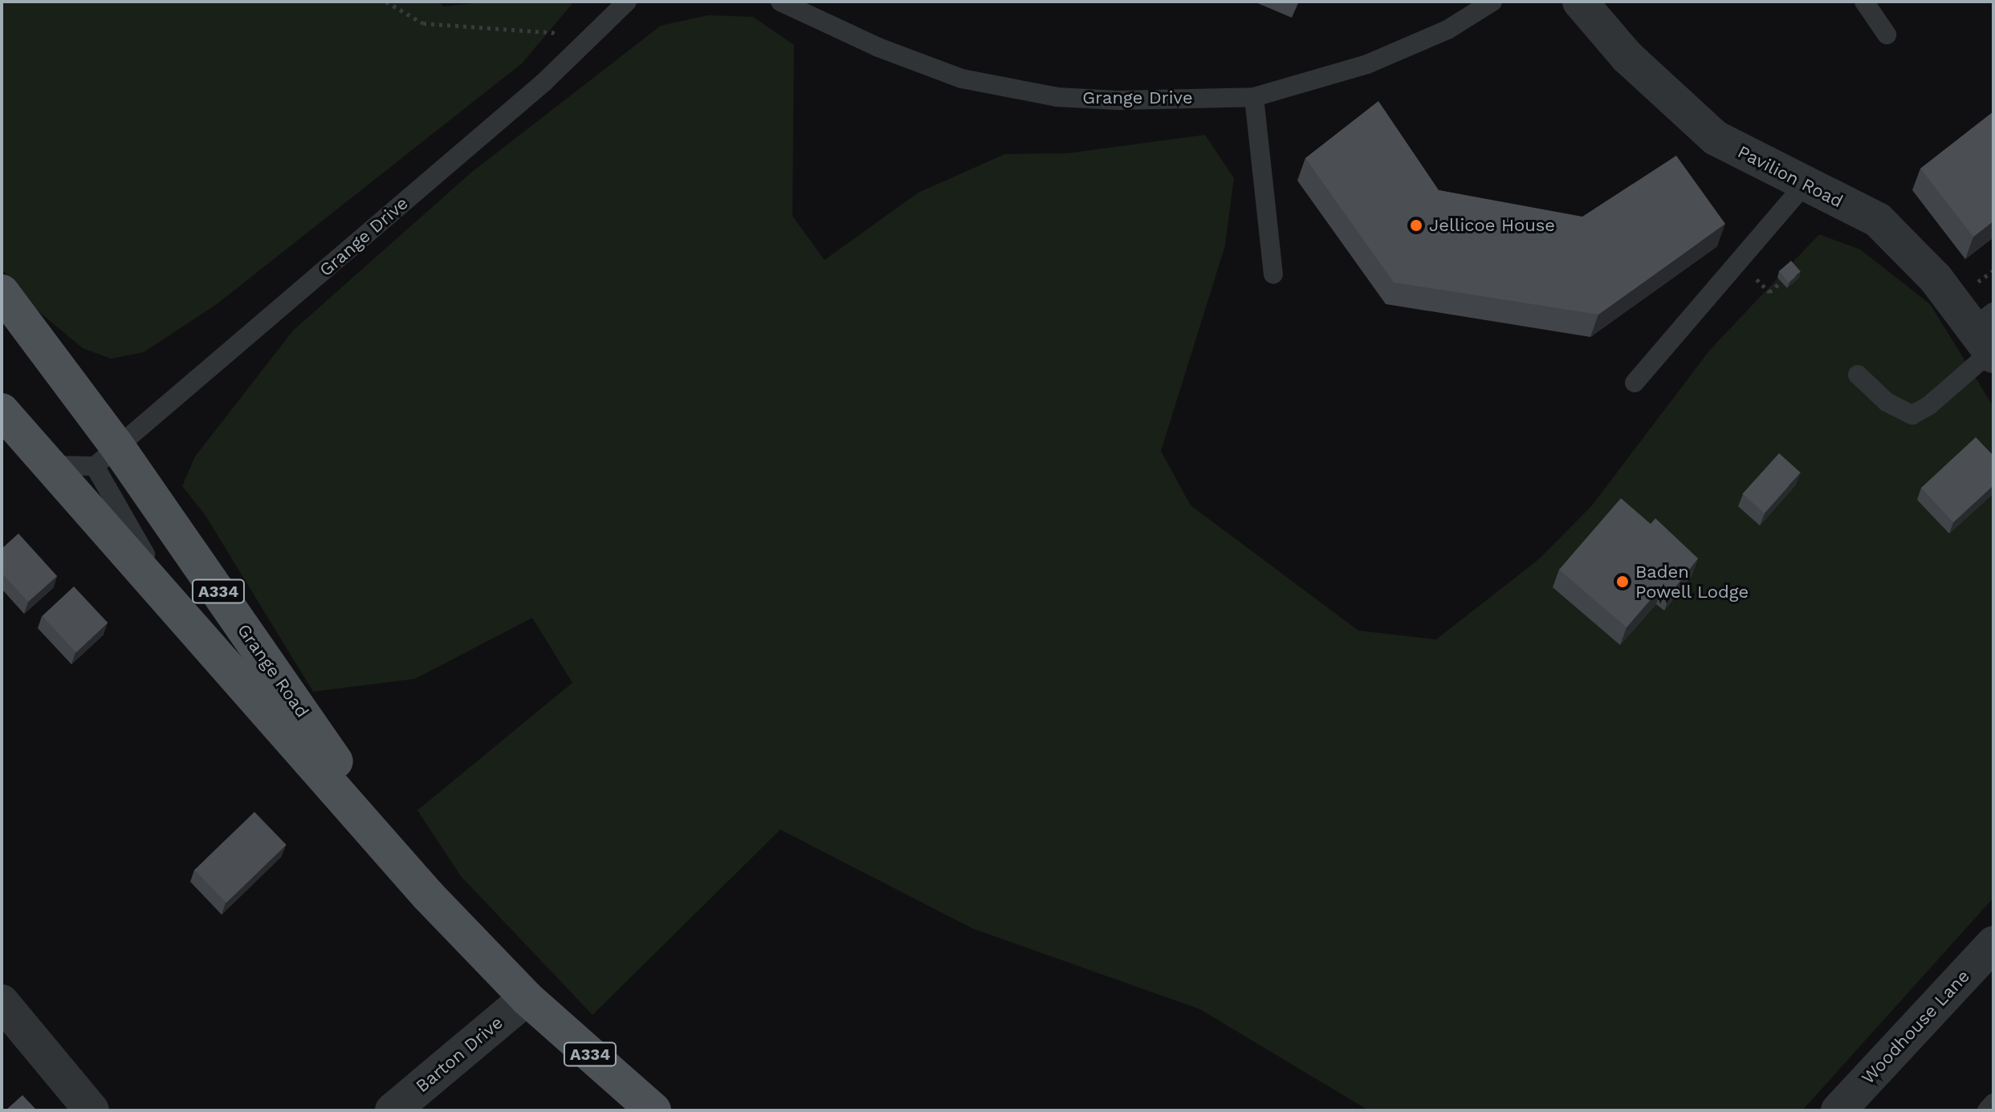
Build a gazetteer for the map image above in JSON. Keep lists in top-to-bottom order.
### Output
{
  "streets": {
    "main road": ["A334", "Grange Road"],
    "street": ["Pavilion Road", "Woodhouse Lane", "Barton Drive"],
    "lane": ["Grange Drive"]
  },
  "crossings": [
    ["Grange Drive", "Grange Road"],
    ["Grange Road", "Barton Drive"]
  ],
  "places": ["Jellicoe House", "Baden Powell Lodge"]
}
